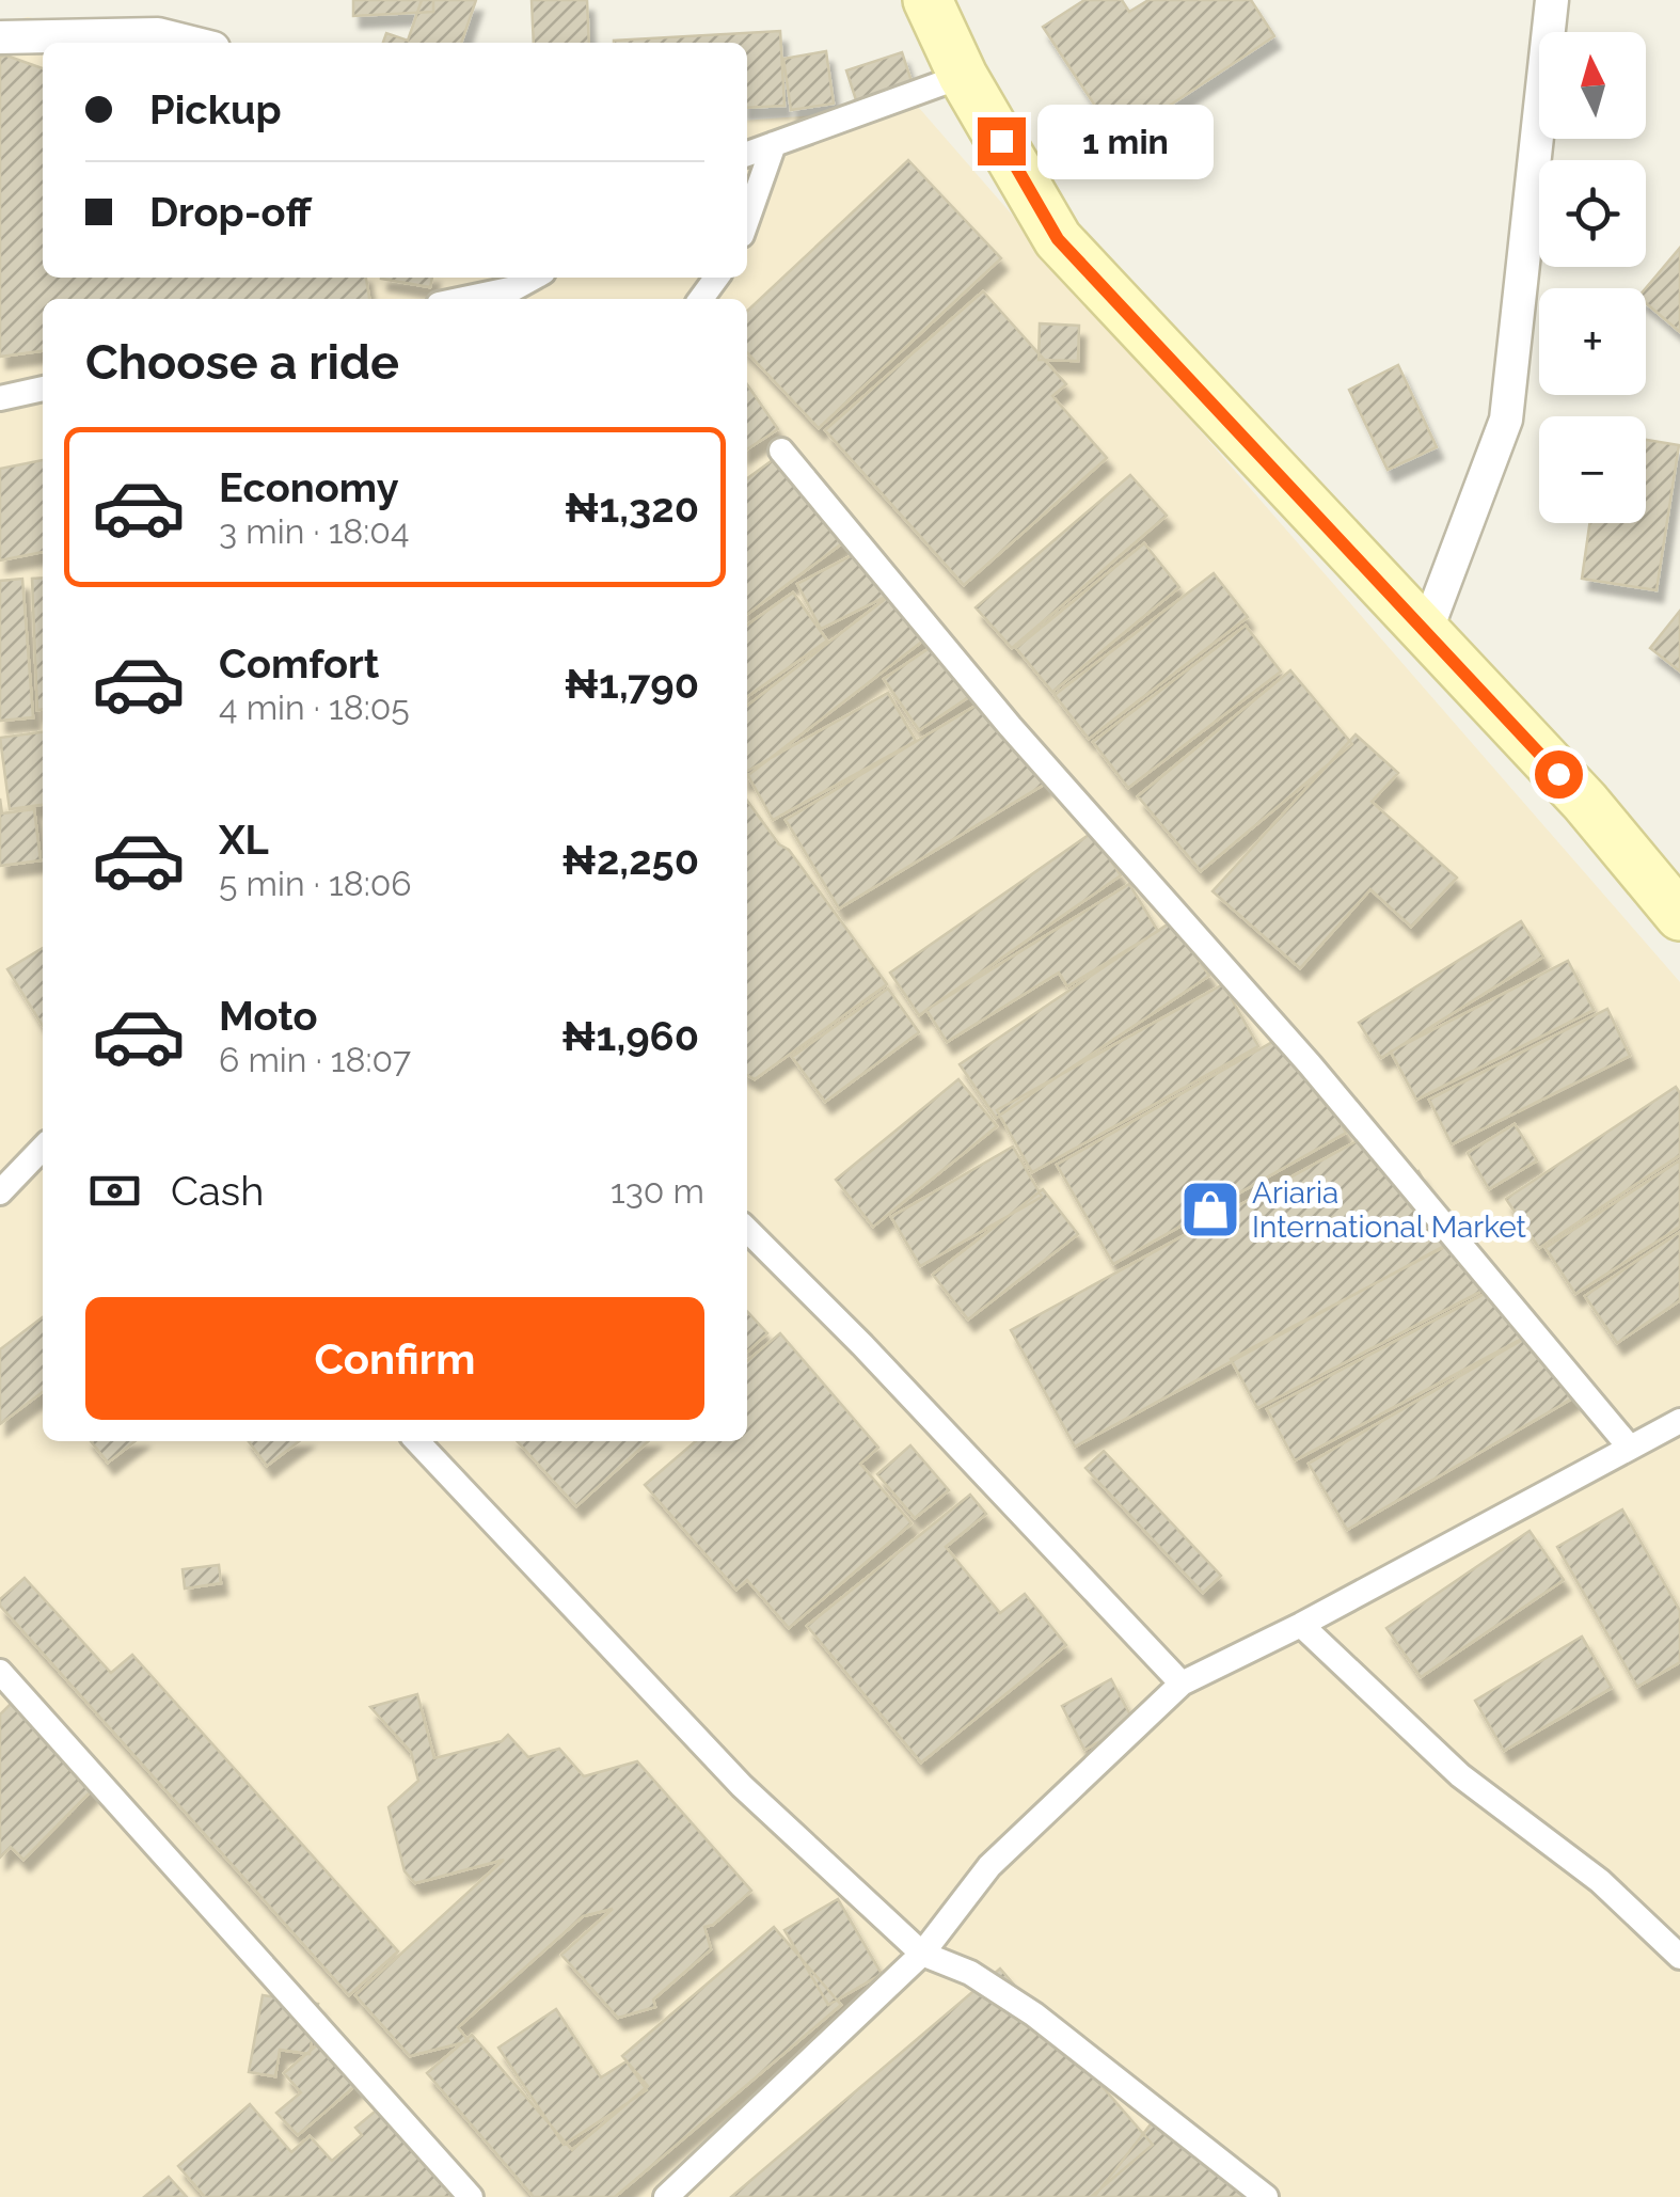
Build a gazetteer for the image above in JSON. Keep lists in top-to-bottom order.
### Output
{
  "places": {
    "shop": ["Ariaria International Market"]
  },
  "north": "top",
  "page": {
    "map_buttons": ["+", "−"],
    "banner": ["Pickup", "Drop-off"],
    "bubble": "1 min",
    "heading": "Choose a ride",
    "list": [
      {
        "name": "Economy",
        "note": "3 min · 18:04",
        "value": "₦1,320"
      },
      {
        "name": "Comfort",
        "note": "4 min · 18:05",
        "value": "₦1,790"
      },
      {
        "name": "XL",
        "note": "5 min · 18:06",
        "value": "₦2,250"
      },
      {
        "name": "Moto",
        "note": "6 min · 18:07",
        "value": "₦1,960"
      }
    ],
    "pay": ["Cash", "130 m"],
    "buttons": "Confirm"
  }
}
